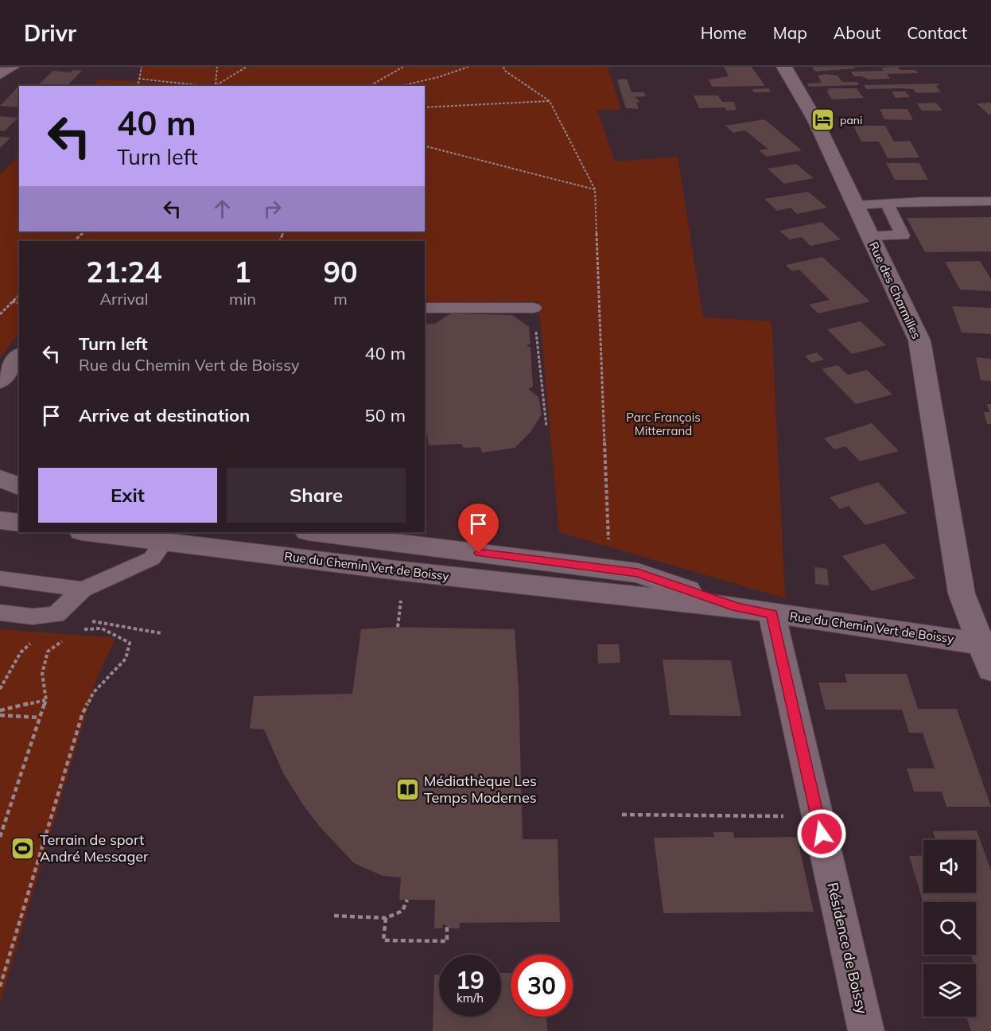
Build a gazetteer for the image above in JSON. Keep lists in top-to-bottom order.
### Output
{
  "streets": {
    "street": ["Rue des Charmilles", "Rue du Chemin Vert de Boissy", "Résidence de Boissy"]
  },
  "crossings": [
    ["Rue des Charmilles", "Rue du Chemin Vert de Boissy"],
    ["Rue du Chemin Vert de Boissy", "Résidence de Boissy"]
  ],
  "parks": ["Parc François Mitterrand"],
  "places": {
    "hotel": ["pani"],
    "library": ["Médiathèque Les Temps Modernes"],
    "sports": ["Terrain de sport André Messager"]
  },
  "page": {
    "header": "Drivr",
    "nav": [
      "Home",
      "Map",
      "About",
      "Contact"
    ],
    "turn": ["40 m", "Turn left"],
    "eta": [
      "21:24",
      "Arrival",
      "1",
      "min",
      "90",
      "m"
    ],
    "list": [
      {
        "name": "Turn left",
        "note": "Rue du Chemin Vert de Boissy",
        "value": "40 m"
      },
      {
        "name": "Arrive at destination",
        "value": "50 m"
      }
    ],
    "buttons": ["Exit", "Share"],
    "speed": "19 km/h",
    "limit": "30"
  }
}
